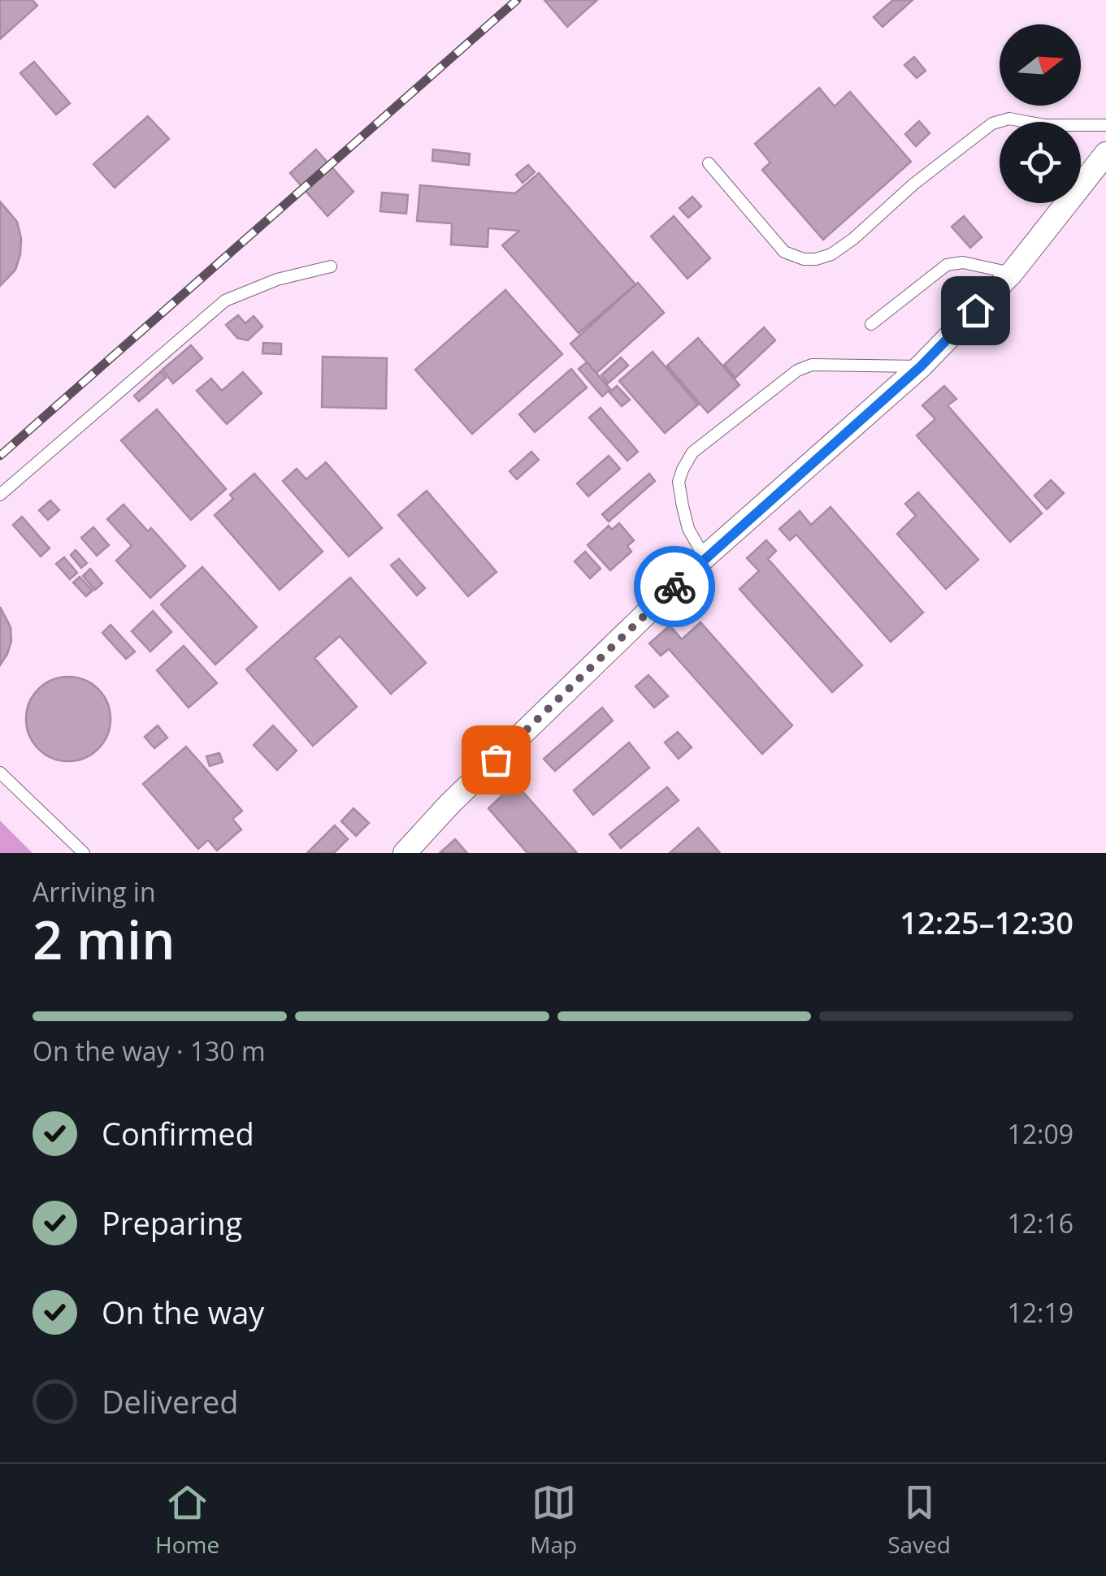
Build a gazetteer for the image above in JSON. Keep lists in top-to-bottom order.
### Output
{
  "north": "right",
  "page": {
    "heading": ["2 min", "Arriving in", "12:25–12:30"],
    "bar": "On the way · 130 m",
    "list": [
      ["Confirmed", "12:09"],
      ["Preparing", "12:16"],
      ["On the way", "12:19"],
      "Delivered"
    ],
    "tabs": ["Home", "Map", "Saved"]
  }
}
